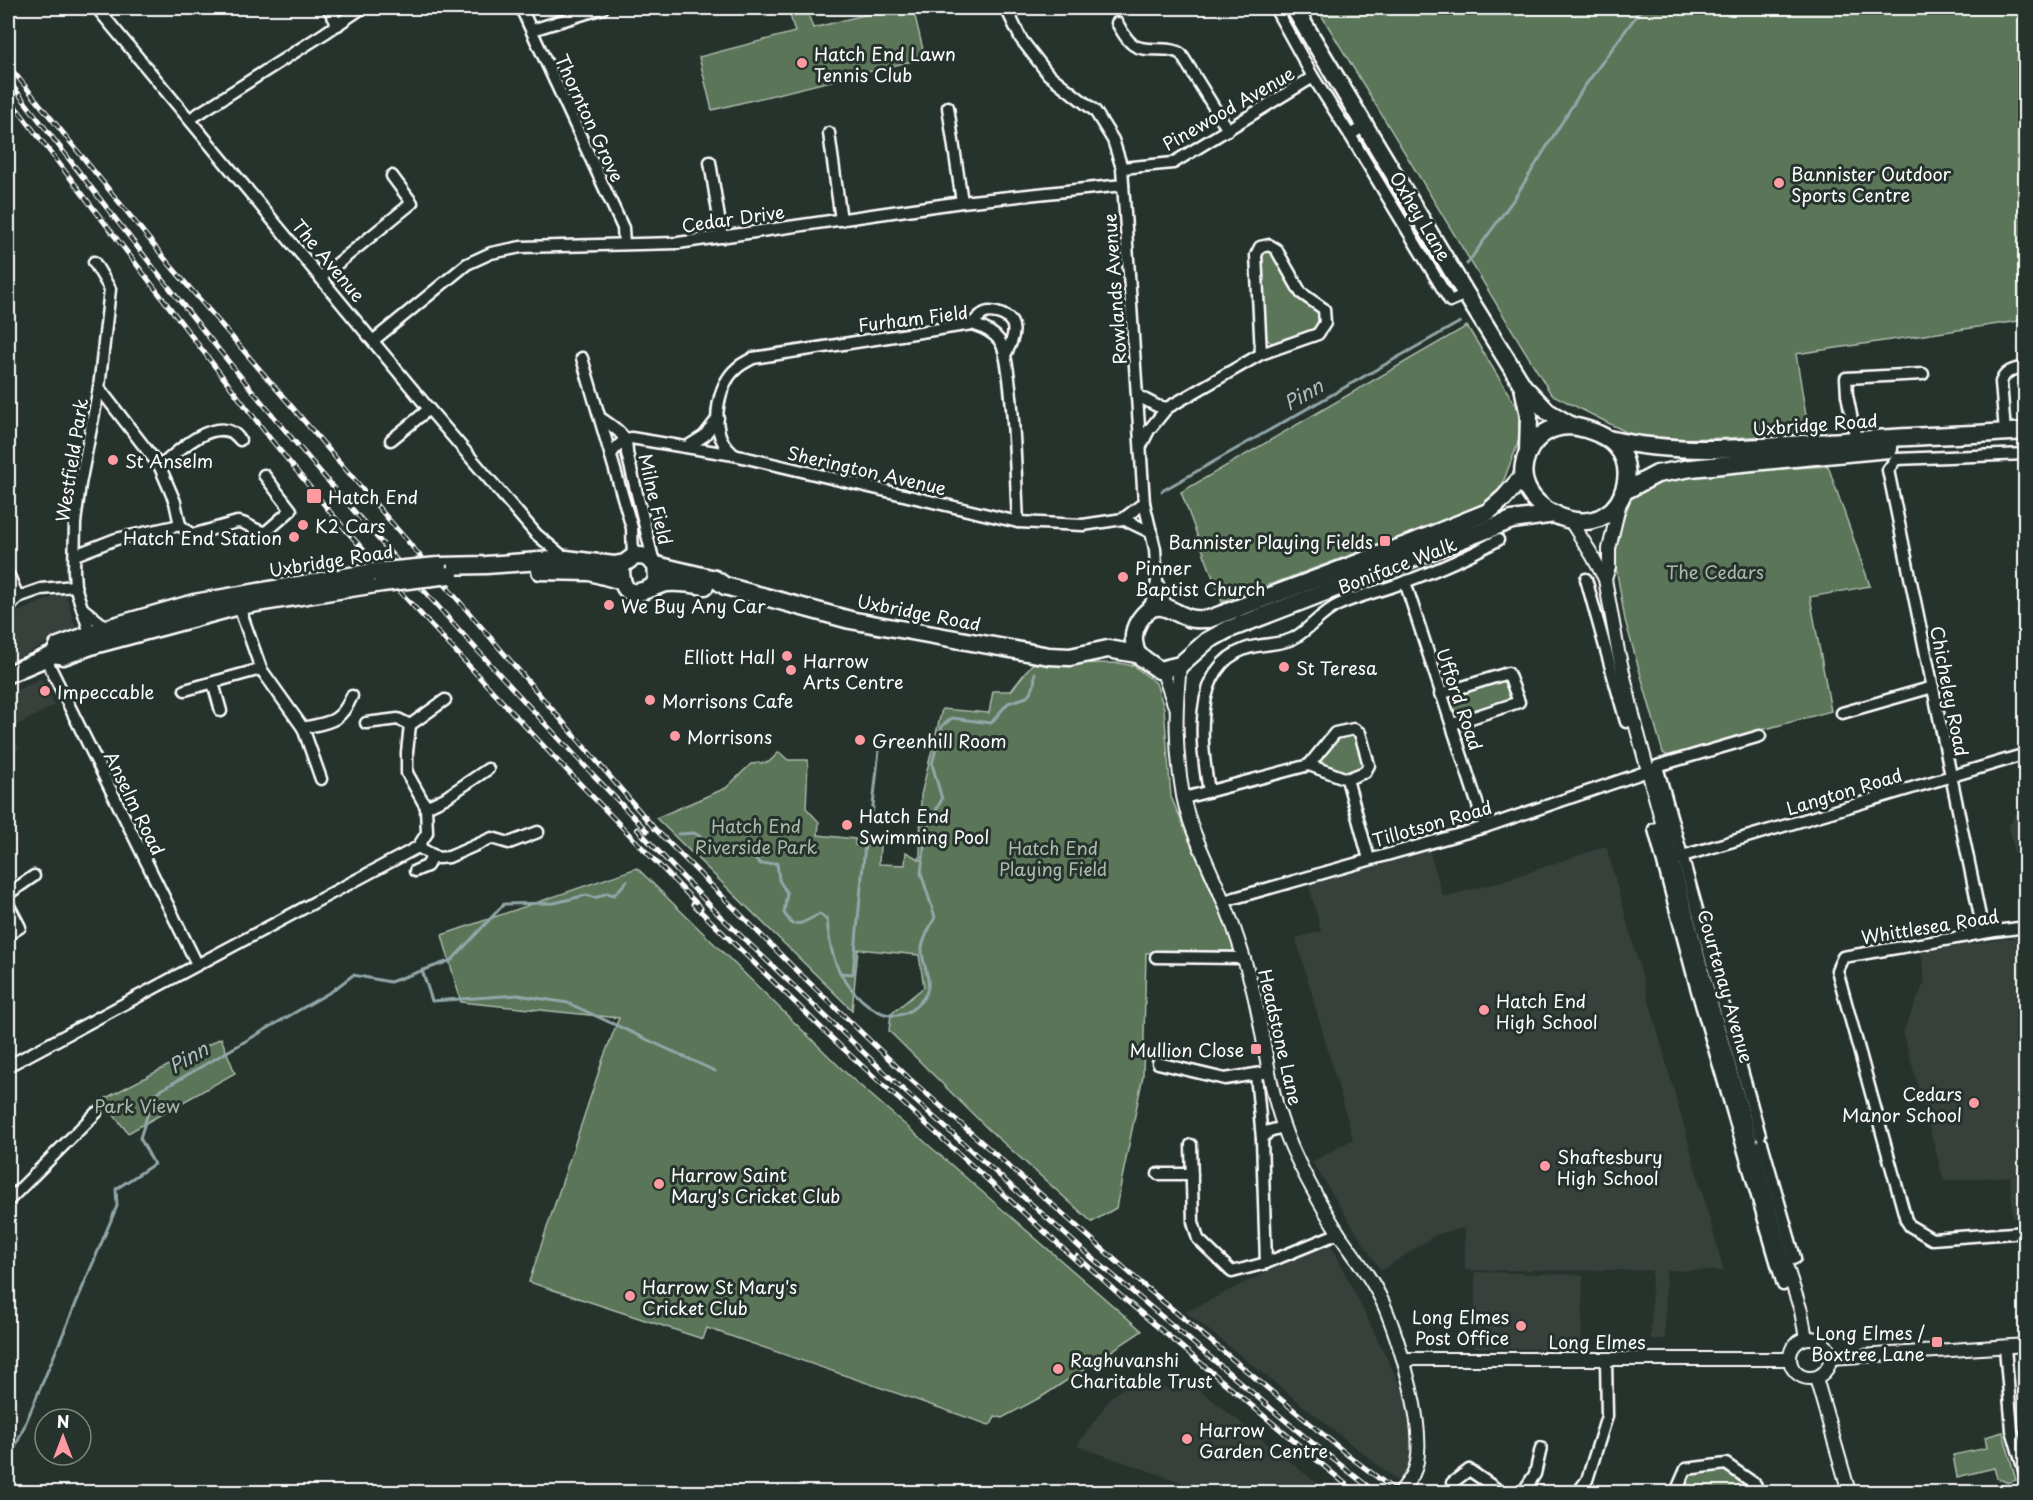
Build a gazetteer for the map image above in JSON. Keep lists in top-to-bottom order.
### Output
{
  "streets": {
    "main road": ["Oxhey Lane", "Uxbridge Road"],
    "street": [
      "Pinewood Avenue",
      "Thornton Grove",
      "Cedar Drive",
      "The Avenue",
      "Rowlands Avenue",
      "Furham Field",
      "Westfield Park",
      "Sherington Avenue",
      "Milne Field",
      "Boniface Walk",
      "Chicheley Road",
      "Ufford Road",
      "Langton Road",
      "Anselm Road",
      "Tillotson Road",
      "Whittlesea Road",
      "Courtenay Avenue",
      "Headstone Lane",
      "Long Elmes"
    ]
  },
  "crossings": [
    ["Pinewood Avenue", "Oxhey Lane"],
    ["Pinewood Avenue", "Rowlands Avenue"],
    ["Thornton Grove", "Cedar Drive"],
    ["Oxhey Lane", "Uxbridge Road"],
    ["Oxhey Lane", "Courtenay Avenue"],
    ["Cedar Drive", "The Avenue"],
    ["Cedar Drive", "Rowlands Avenue"],
    ["The Avenue", "Uxbridge Road"],
    ["Rowlands Avenue", "Uxbridge Road"],
    ["Rowlands Avenue", "Headstone Lane"],
    ["Furham Field", "Sherington Avenue"],
    ["Uxbridge Road", "Westfield Park"],
    ["Uxbridge Road", "Milne Field"],
    ["Uxbridge Road", "Anselm Road"],
    ["Uxbridge Road", "Courtenay Avenue"],
    ["Uxbridge Road", "Headstone Lane"],
    ["Sherington Avenue", "Milne Field"],
    ["Boniface Walk", "Ufford Road"],
    ["Chicheley Road", "Langton Road"],
    ["Chicheley Road", "Whittlesea Road"],
    ["Ufford Road", "Tillotson Road"],
    ["Langton Road", "Courtenay Avenue"],
    ["Tillotson Road", "Courtenay Avenue"],
    ["Tillotson Road", "Headstone Lane"],
    ["Courtenay Avenue", "Long Elmes"],
    ["Headstone Lane", "Long Elmes"]
  ],
  "water": ["Pinn"],
  "parks": [
    "The Cedars",
    "Hatch End Riverside Park",
    "Hatch End Playing Field",
    "Park View"
  ],
  "places": {
    "other": [
      "Hatch End Lawn Tennis Club",
      "Bannister Outdoor Sports Centre",
      "St Anselm",
      "K2 Cars",
      "Hatch End Station",
      "Pinner Baptist Church",
      "We Buy Any Car",
      "Elliott Hall",
      "St Teresa",
      "Harrow Arts Centre",
      "Impeccable",
      "Morrisons Cafe",
      "Morrisons",
      "Greenhill Room",
      "Hatch End Swimming Pool",
      "Hatch End High School",
      "Cedars Manor School",
      "Shaftesbury High School",
      "Harrow Saint Mary's Cricket Club",
      "Harrow St Mary's Cricket Club",
      "Long Elmes Post Office",
      "Raghuvanshi Charitable Trust",
      "Harrow Garden Centre"
    ],
    "transit": [
      "Hatch End",
      "Bannister Playing Fields",
      "Mullion Close",
      "Long Elmes / Boxtree Lane"
    ]
  },
  "north": "top"
}
